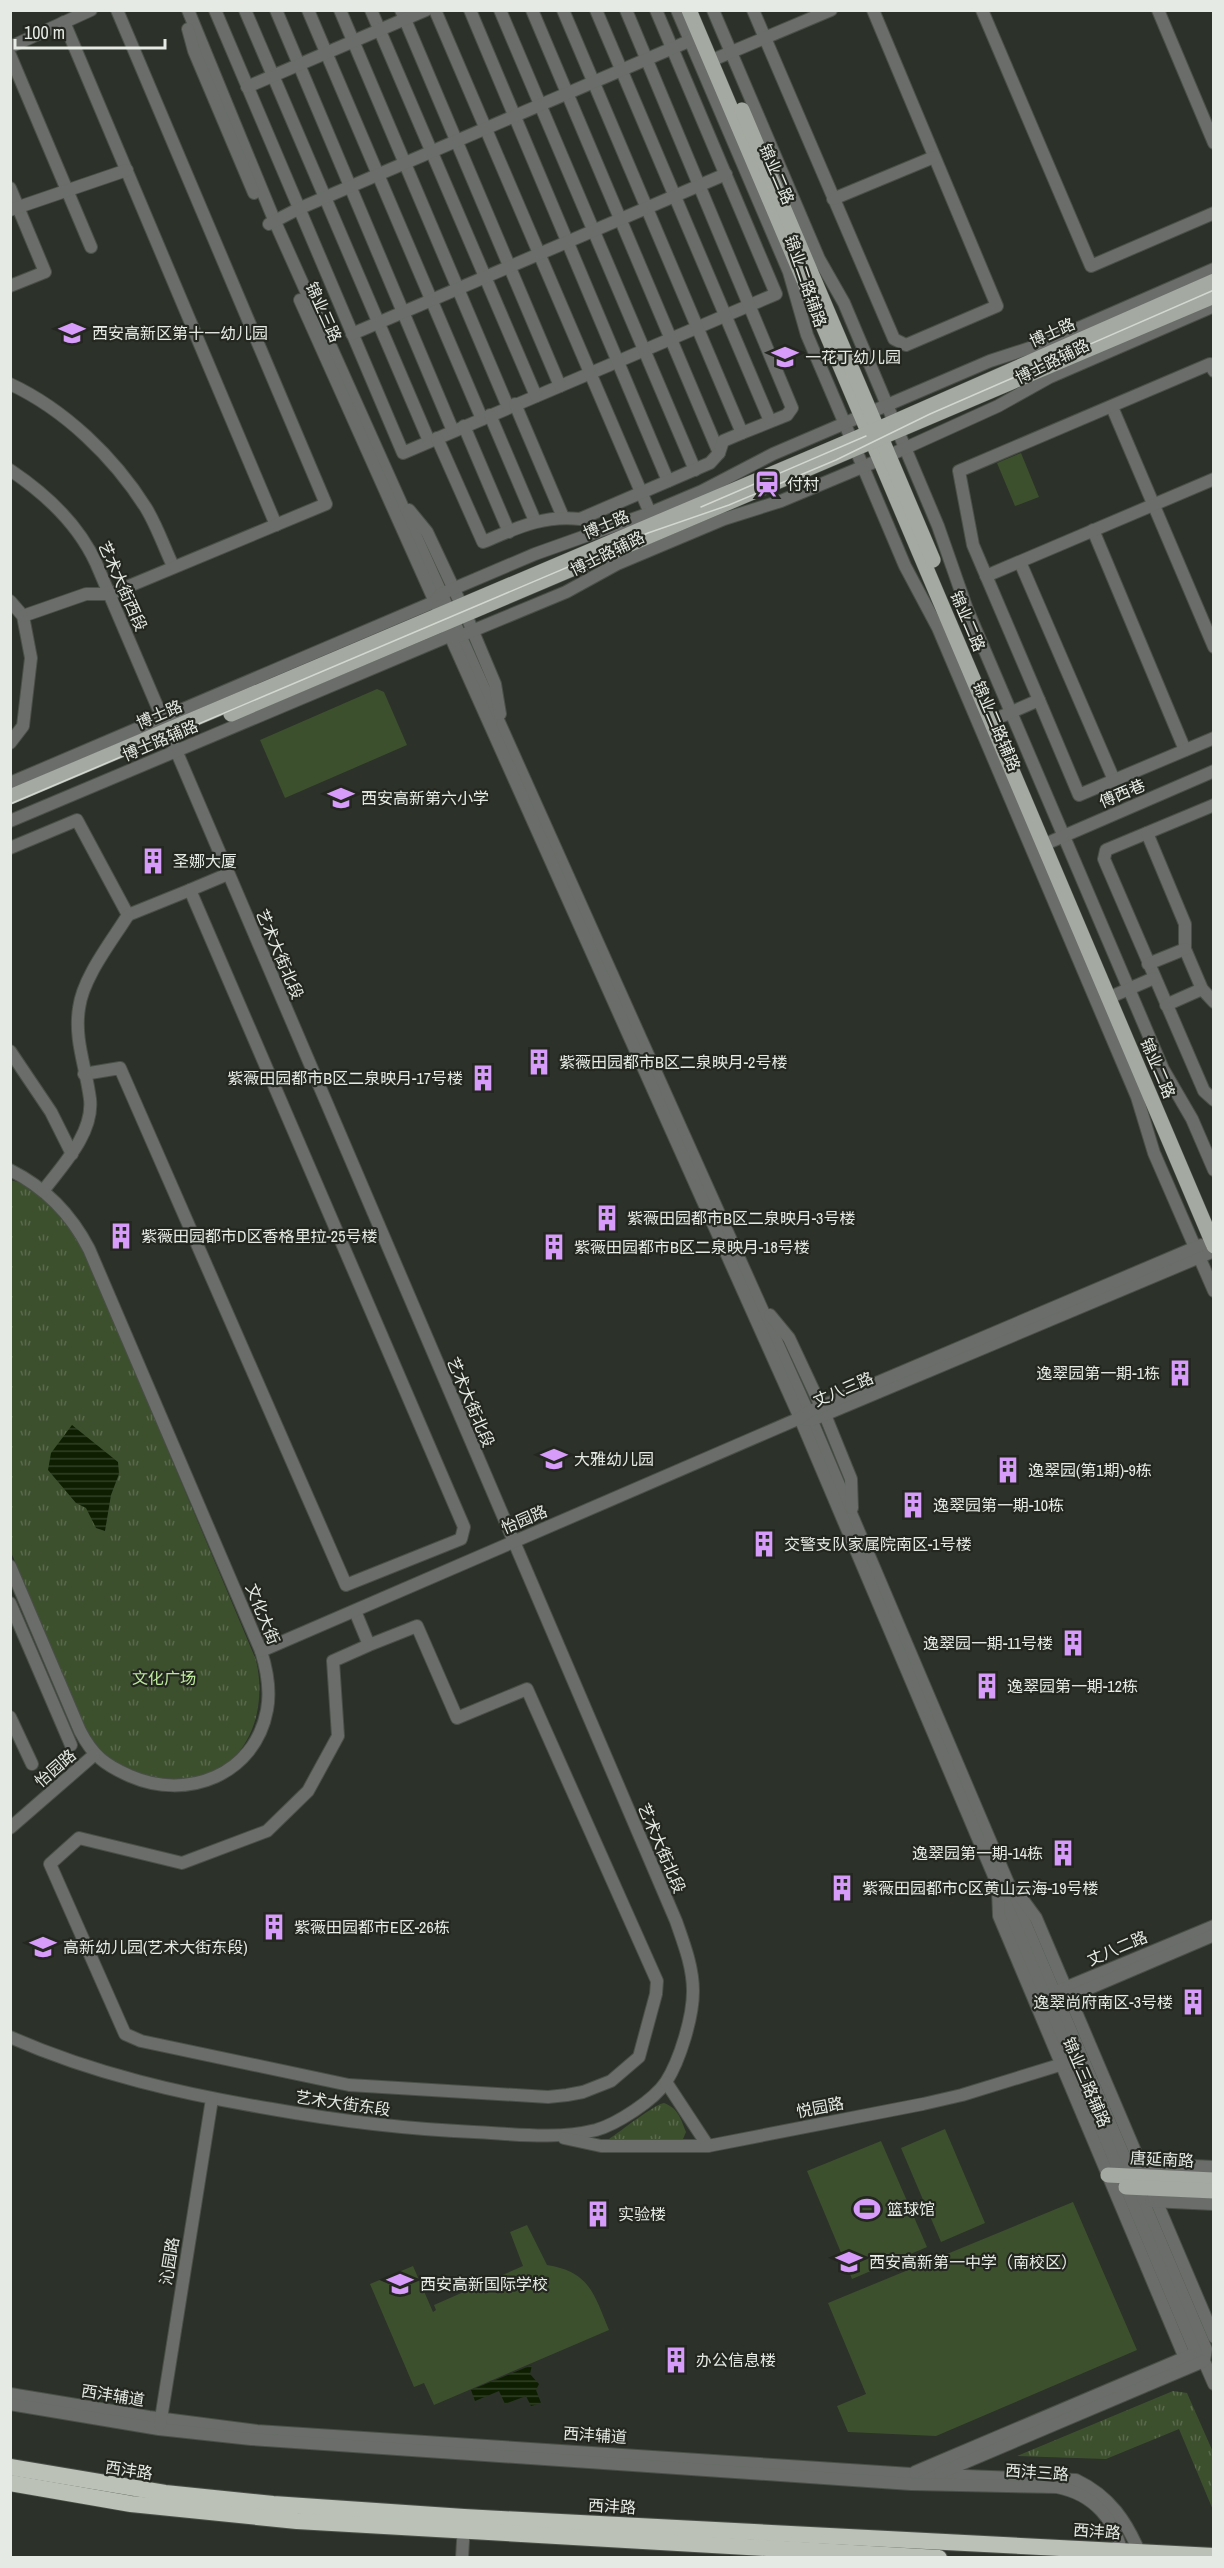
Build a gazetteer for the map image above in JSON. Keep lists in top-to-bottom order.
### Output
{
  "streets": {
    "highway": ["西沣路"],
    "main road": ["锦业二路", "博士路", "唐延南路"],
    "street": [
      "锦业二路辅路",
      "锦业三路",
      "博士路辅路",
      "艺术大街西段",
      "傅西巷",
      "艺术大街北段",
      "丈八三路",
      "怡园路",
      "文化大街",
      "丈八二路",
      "锦业三路辅路",
      "艺术大街东段",
      "悦园路",
      "沁园路",
      "西沣辅道",
      "西沣三路"
    ]
  },
  "crossings": [
    ["锦业二路", "锦业二路辅路"],
    ["锦业二路", "博士路"],
    ["锦业二路", "博士路辅路"],
    ["锦业二路", "傅西巷"],
    ["锦业二路", "丈八三路"],
    ["锦业二路辅路", "博士路"],
    ["锦业二路辅路", "博士路辅路"],
    ["锦业二路辅路", "丈八三路"],
    ["锦业三路", "博士路"],
    ["锦业三路", "博士路辅路"],
    ["博士路", "博士路辅路"],
    ["博士路", "艺术大街西段"],
    ["博士路", "艺术大街北段"],
    ["博士路辅路", "艺术大街西段"],
    ["博士路辅路", "艺术大街北段"],
    ["艺术大街西段", "艺术大街北段"],
    ["艺术大街北段", "怡园路"],
    ["艺术大街北段", "艺术大街东段"],
    ["丈八三路", "怡园路"],
    ["怡园路", "文化大街"],
    ["丈八二路", "锦业三路辅路"],
    ["锦业三路辅路", "悦园路"],
    ["锦业三路辅路", "唐延南路"],
    ["艺术大街东段", "悦园路"],
    ["艺术大街东段", "沁园路"],
    ["沁园路", "西沣辅道"],
    ["西沣辅道", "西沣路"],
    ["西沣辅道", "西沣三路"],
    ["西沣路", "西沣三路"]
  ],
  "parks": ["文化广场"],
  "places": {
    "school or university": [
      "西安高新区第十一幼儿园",
      "一花丁幼儿园",
      "西安高新第六小学",
      "大雅幼儿园",
      "高新幼儿园(艺术大街东段)",
      "西安高新第一中学（南校区）",
      "西安高新国际学校"
    ],
    "station": ["付村"],
    "building": [
      "圣娜大厦",
      "紫薇田园都市B区二泉映月-2号楼",
      "紫薇田园都市B区二泉映月-17号楼",
      "紫薇田园都市B区二泉映月-3号楼",
      "紫薇田园都市D区香格里拉-25号楼",
      "紫薇田园都市B区二泉映月-18号楼",
      "逸翠园第一期-1栋",
      "逸翠园(第1期)-9栋",
      "逸翠园第一期-10栋",
      "交警支队家属院南区-1号楼",
      "逸翠园一期-11号楼",
      "逸翠园第一期-12栋",
      "逸翠园第一期-14栋",
      "紫薇田园都市C区黄山云海-19号楼",
      "紫薇田园都市E区-26栋",
      "逸翠尚府南区-3号楼",
      "实验楼",
      "办公信息楼"
    ],
    "sports": ["篮球馆"]
  },
  "scale_bar": "100 m"
}
